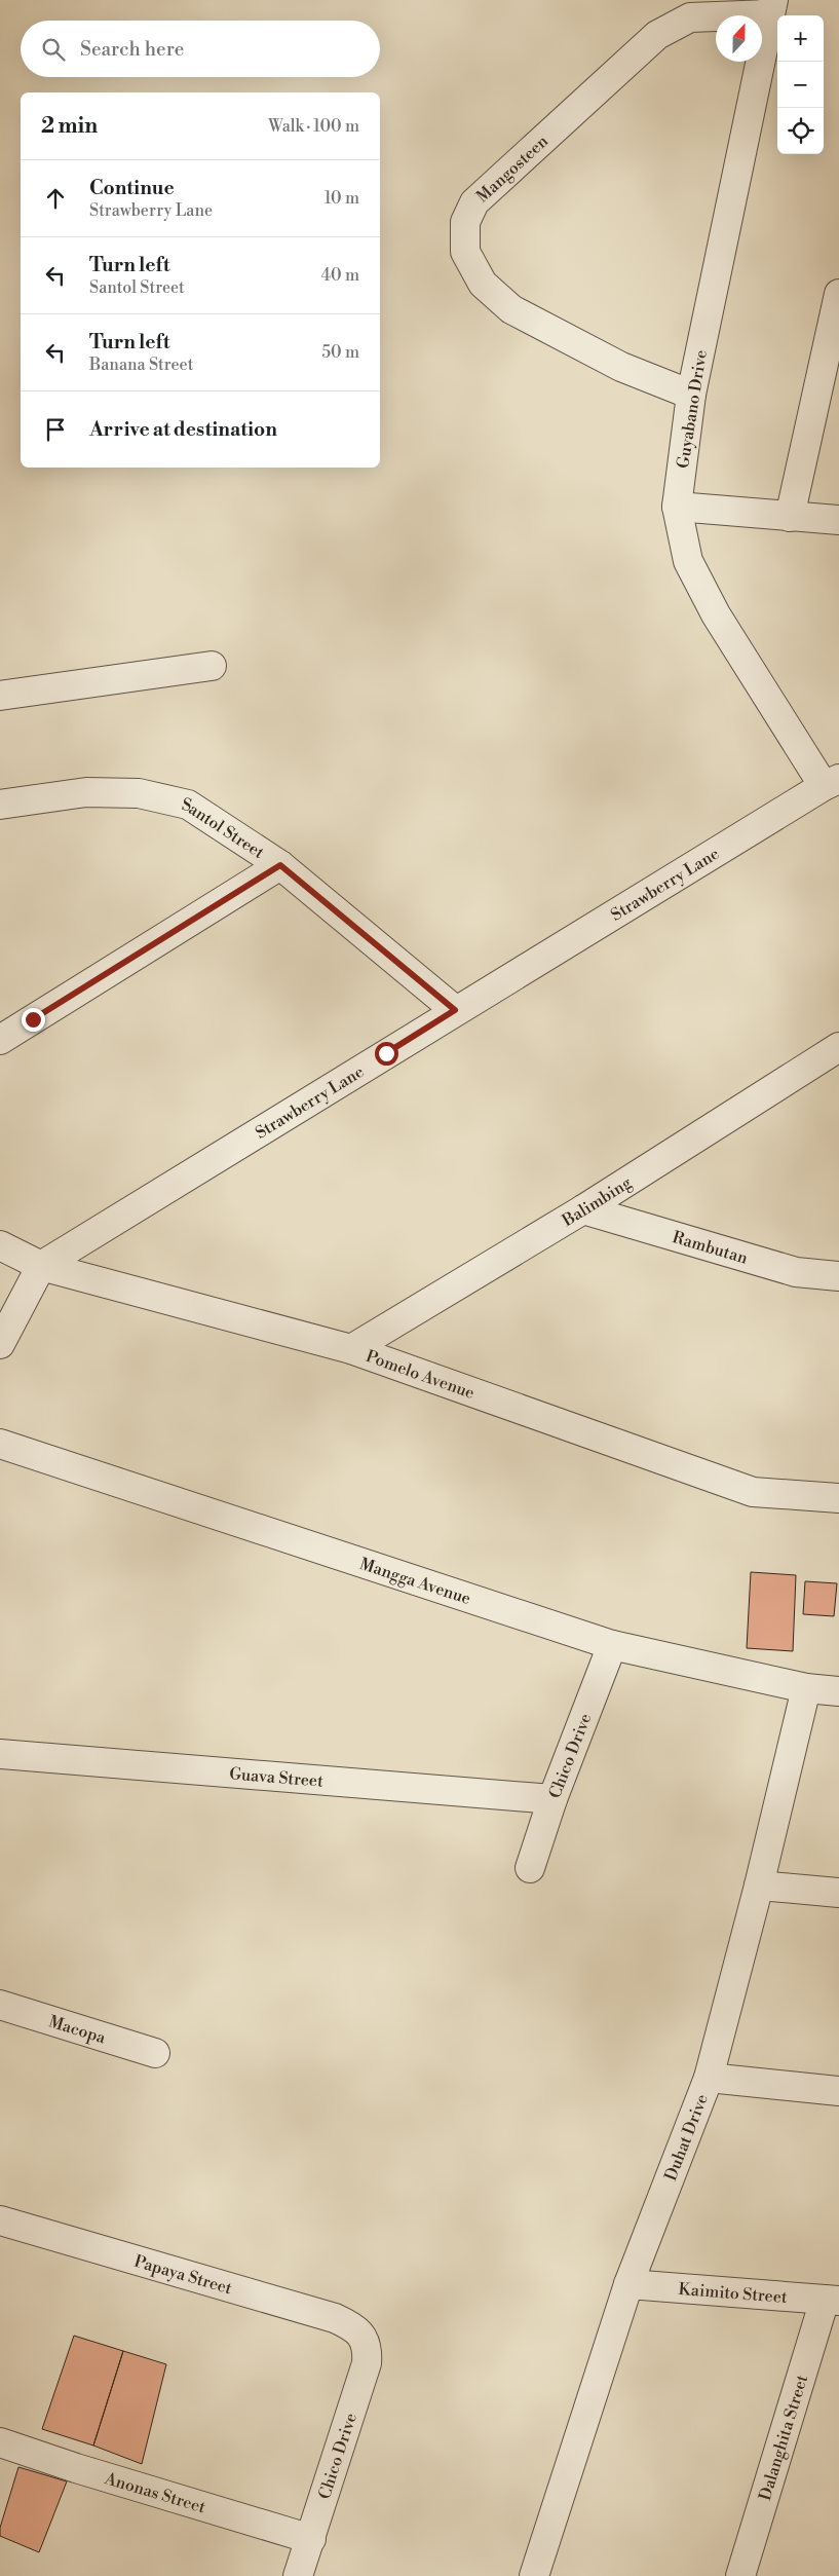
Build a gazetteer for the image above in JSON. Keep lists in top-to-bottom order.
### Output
{
  "streets": {
    "street": [
      "Mangosteen",
      "Guyabano Drive",
      "Santol Street",
      "Strawberry Lane",
      "Balimbing",
      "Rambutan",
      "Pomelo Avenue",
      "Mangga Avenue",
      "Chico Drive",
      "Guava Street",
      "Macopa",
      "Duhat Drive",
      "Papaya Street",
      "Kaimito Street",
      "Dalanghita Street",
      "Anonas Street"
    ]
  },
  "crossings": [
    ["Mangosteen", "Guyabano Drive"],
    ["Guyabano Drive", "Strawberry Lane"],
    ["Santol Street", "Strawberry Lane"],
    ["Strawberry Lane", "Pomelo Avenue"],
    ["Balimbing", "Rambutan"],
    ["Balimbing", "Pomelo Avenue"],
    ["Mangga Avenue", "Chico Drive"],
    ["Mangga Avenue", "Duhat Drive"],
    ["Chico Drive", "Guava Street"],
    ["Chico Drive", "Papaya Street"],
    ["Chico Drive", "Anonas Street"],
    ["Duhat Drive", "Kaimito Street"],
    ["Kaimito Street", "Dalanghita Street"]
  ],
  "north": "top",
  "page": {
    "map_buttons": ["+", "−"],
    "search": "Search here",
    "heading": ["2 min", "Walk · 100 m"],
    "list": [
      ["Continue", "Strawberry Lane", "10 m"],
      ["Turn left", "Santol Street", "40 m"],
      ["Turn left", "Banana Street", "50 m"],
      "Arrive at destination"
    ]
  }
}
